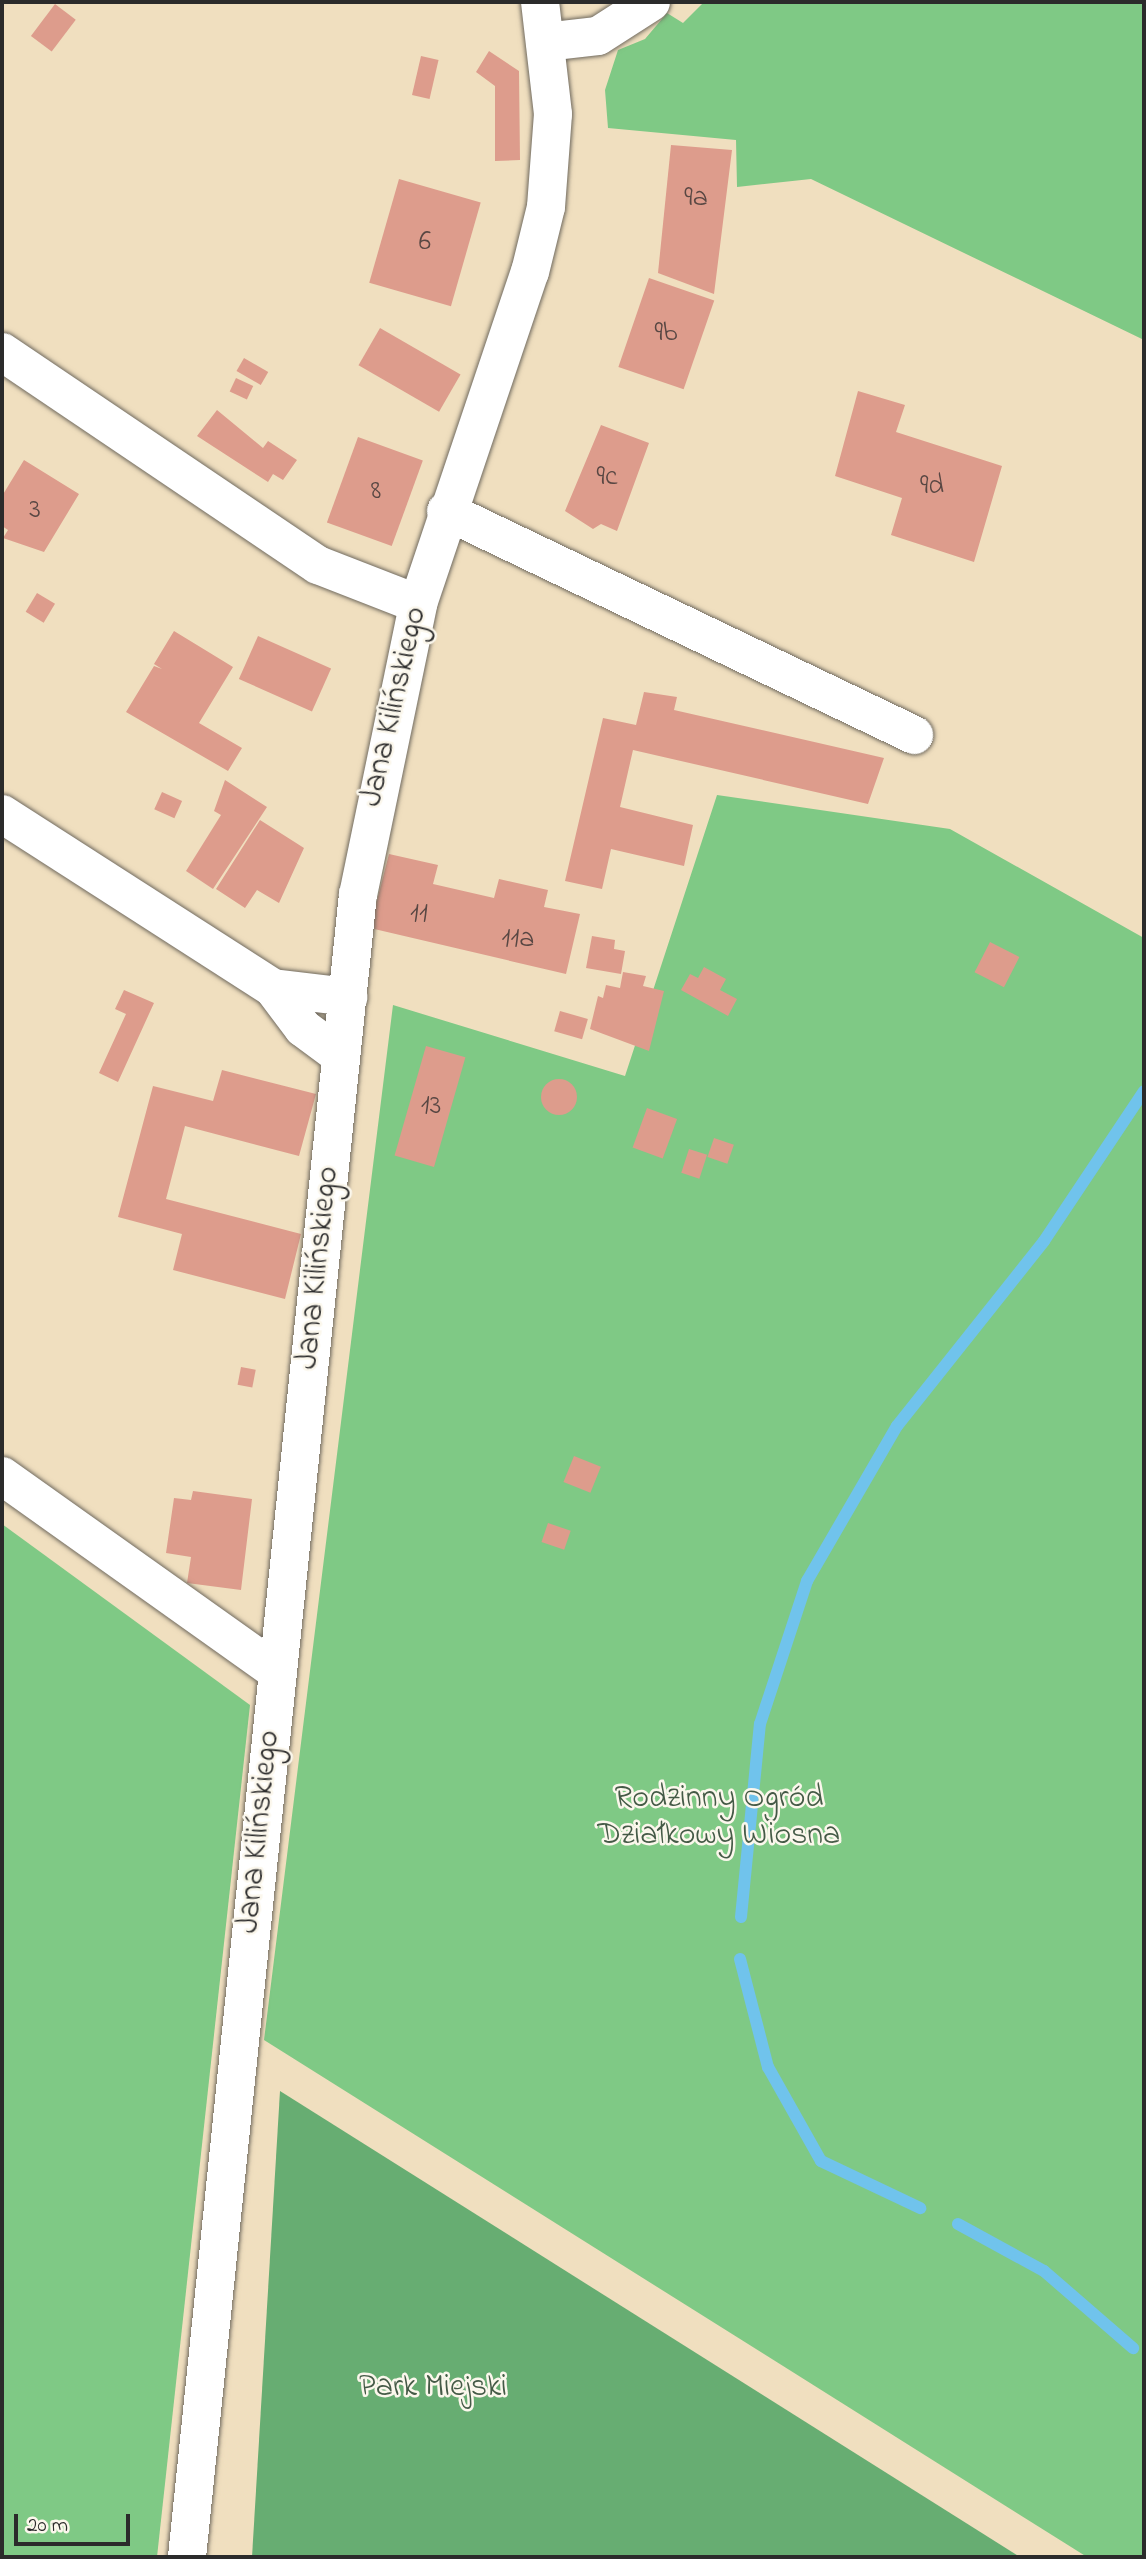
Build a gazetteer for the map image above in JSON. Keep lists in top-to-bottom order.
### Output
{
  "streets": {
    "street": ["Jana Kilińskiego"]
  },
  "parks": ["Rodzinny Ogród Działkowy Wiosna", "Park Miejski"],
  "house_numbers": [
    "9a",
    "6",
    "9b",
    "9c",
    "9d",
    "8",
    "3",
    "11",
    "11a",
    "13"
  ],
  "scale_bar": "20 m"
}
